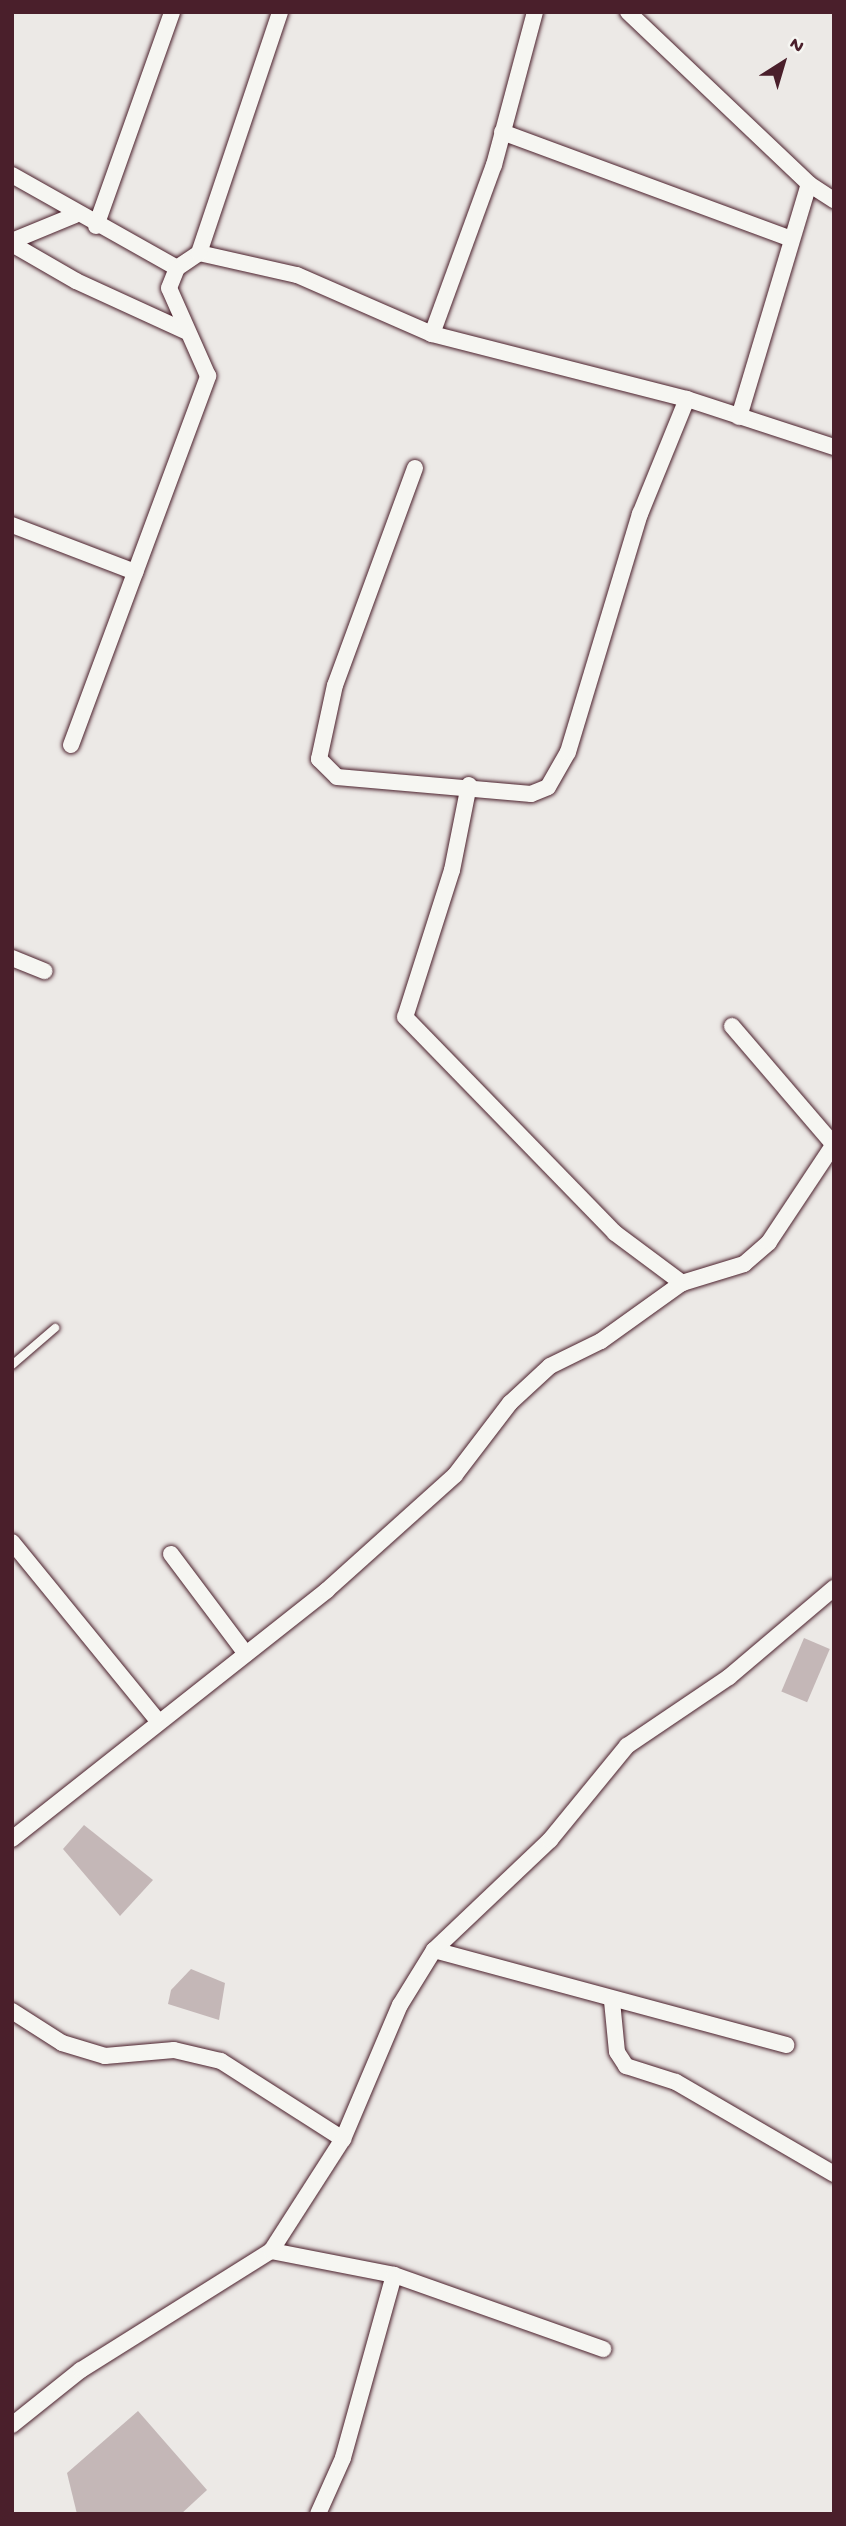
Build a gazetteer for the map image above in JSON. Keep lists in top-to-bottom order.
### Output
{
  "north": "top right"
}
